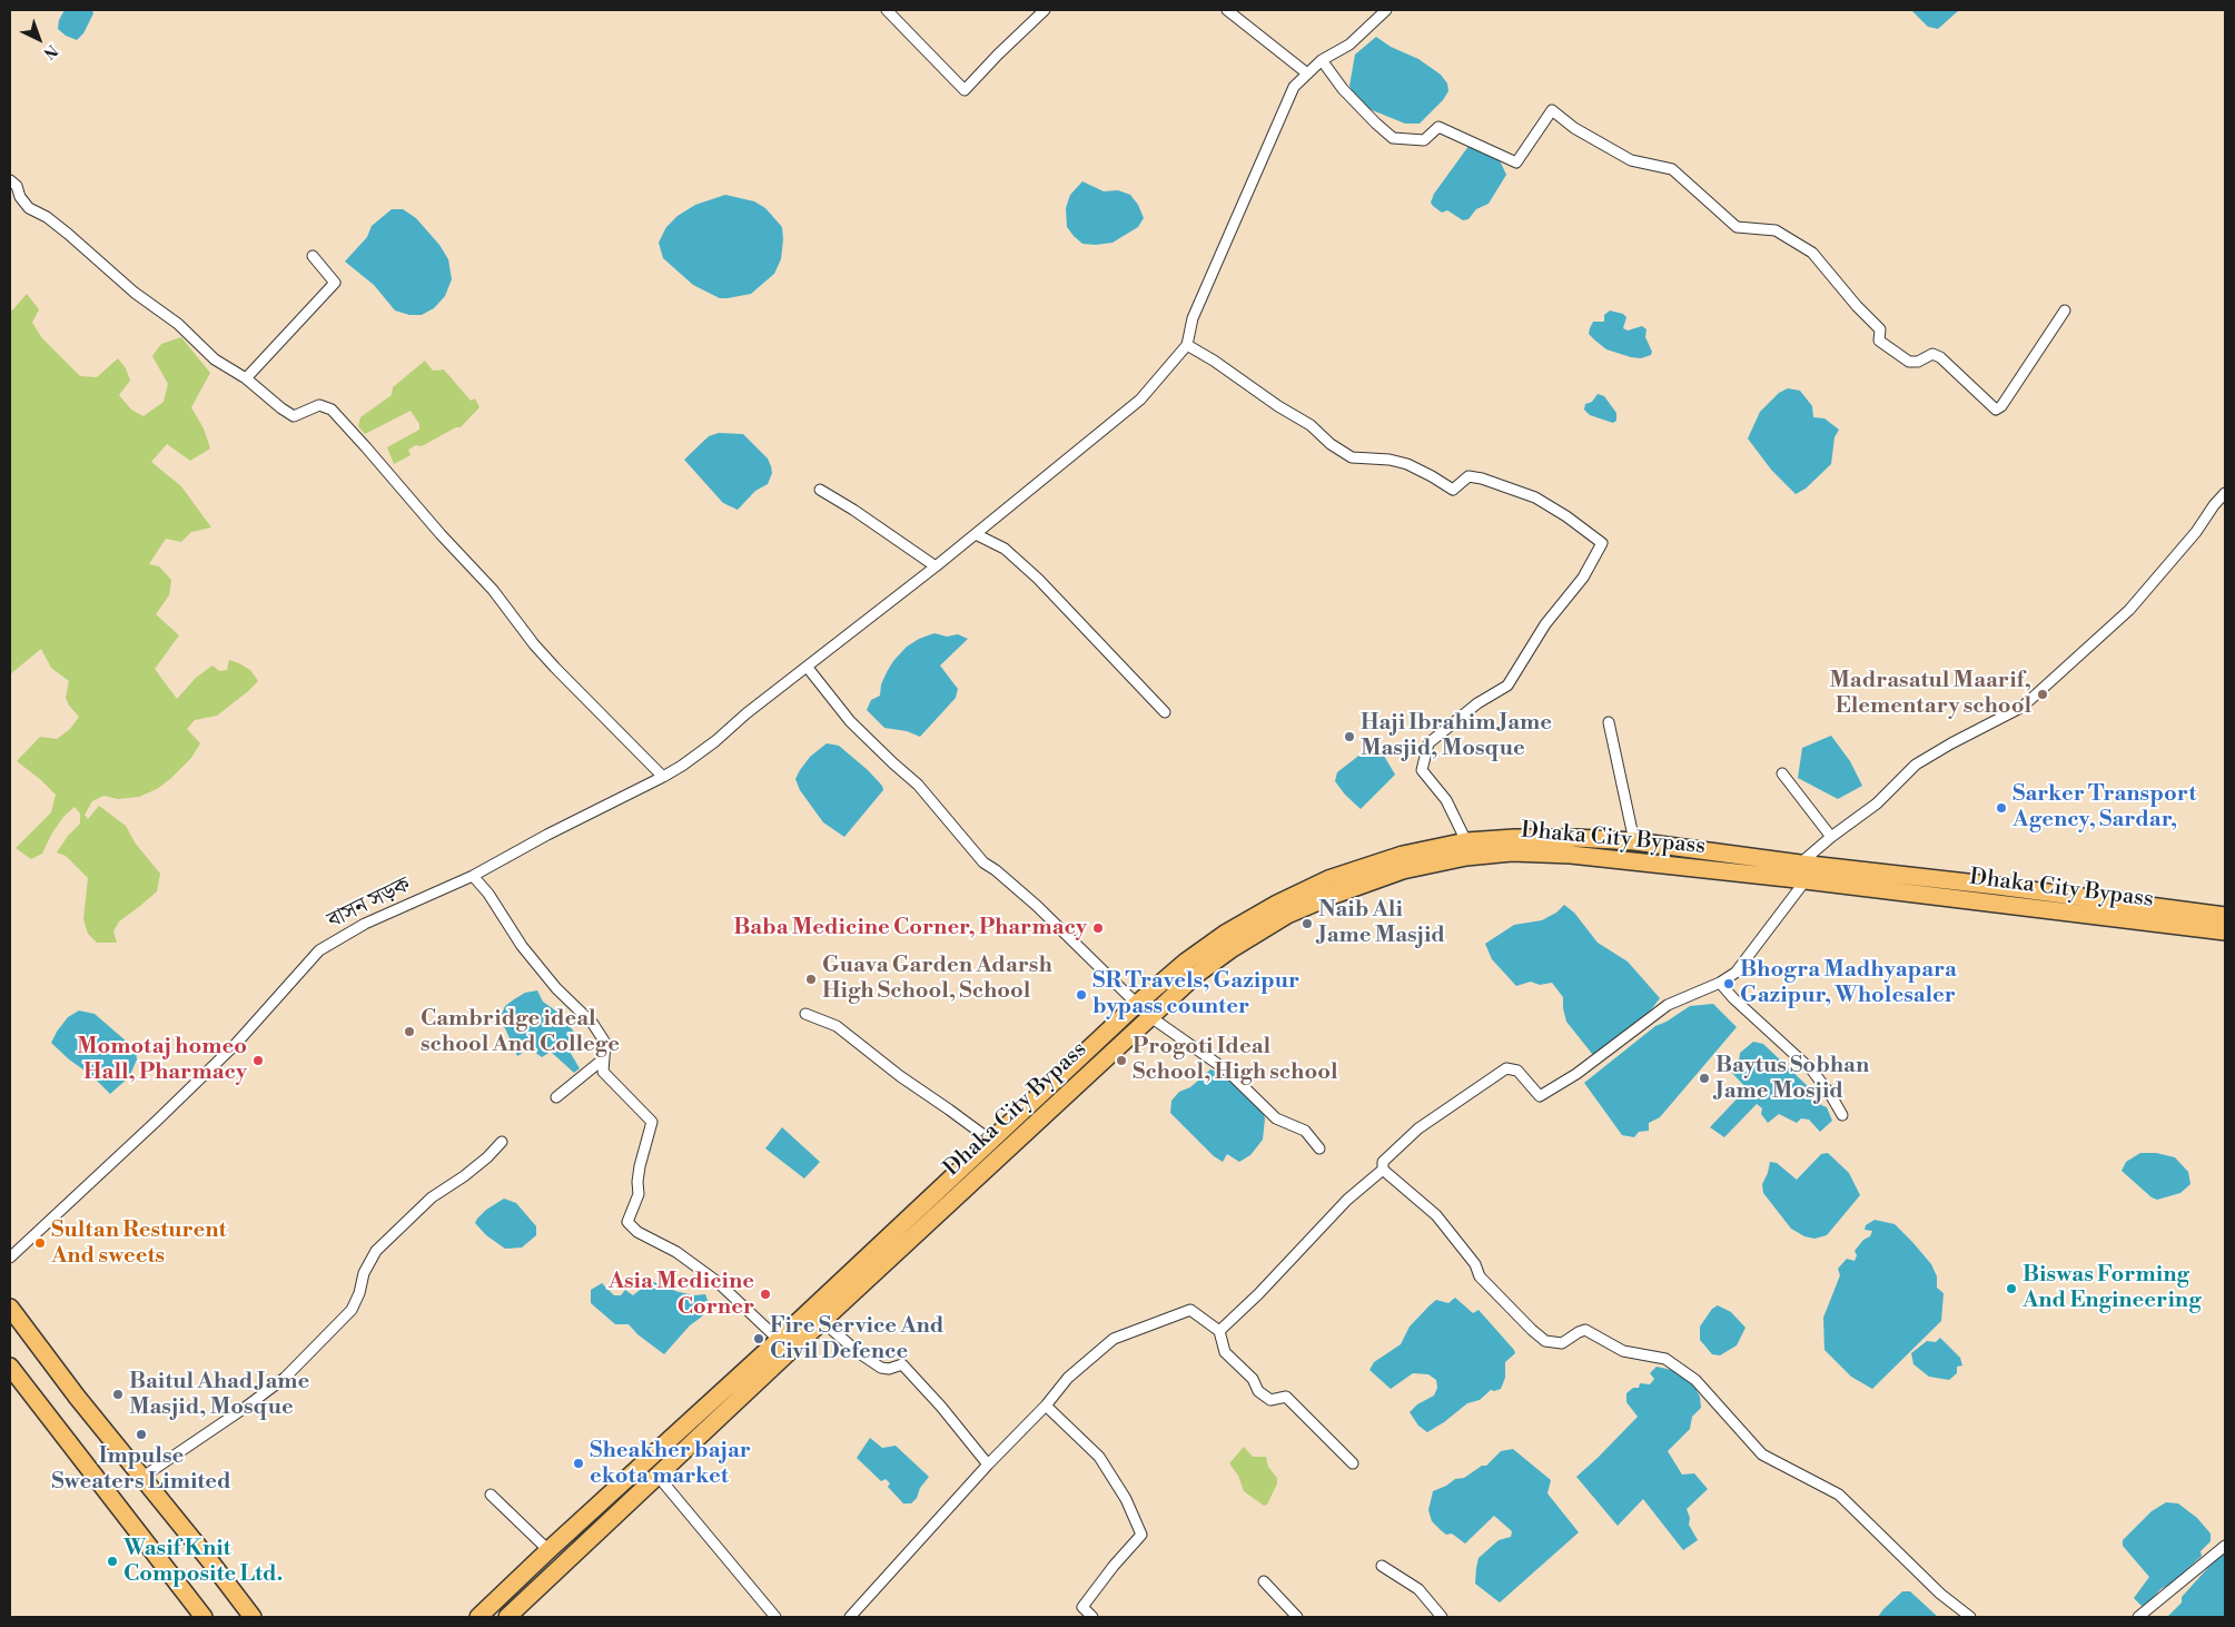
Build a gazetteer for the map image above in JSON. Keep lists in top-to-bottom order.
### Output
{
  "streets": {
    "highway": ["Dhaka City Bypass"],
    "street": ["বাসন সড়ক"]
  },
  "places": [
    "Madrasatul Maarif, Elementary school",
    "Haji Ibrahim Jame Masjid, Mosque",
    "Sarker Transport Agency, Sardar,",
    "Naib Ali Jame Masjid",
    "Baba Medicine Corner, Pharmacy",
    "Guava Garden Adarsh High School, School",
    "Bhogra Madhyapara Gazipur, Wholesaler",
    "SR Travels, Gazipur bypass counter",
    "Cambridge ideal school And College",
    "Momotaj homeo Hall, Pharmacy",
    "Progoti Ideal School, High school",
    "Baytus Sobhan Jame Mosjid",
    "Sultan Resturent And sweets",
    "Biswas Forming And Engineering",
    "Asia Medicine Corner",
    "Fire Service And Civil Defence",
    "Baitul Ahad Jame Masjid, Mosque",
    "Impulse Sweaters Limited",
    "Sheakher bajar ekota market",
    "Wasif Knit Composite Ltd."
  ],
  "north": "bottom right"
}
